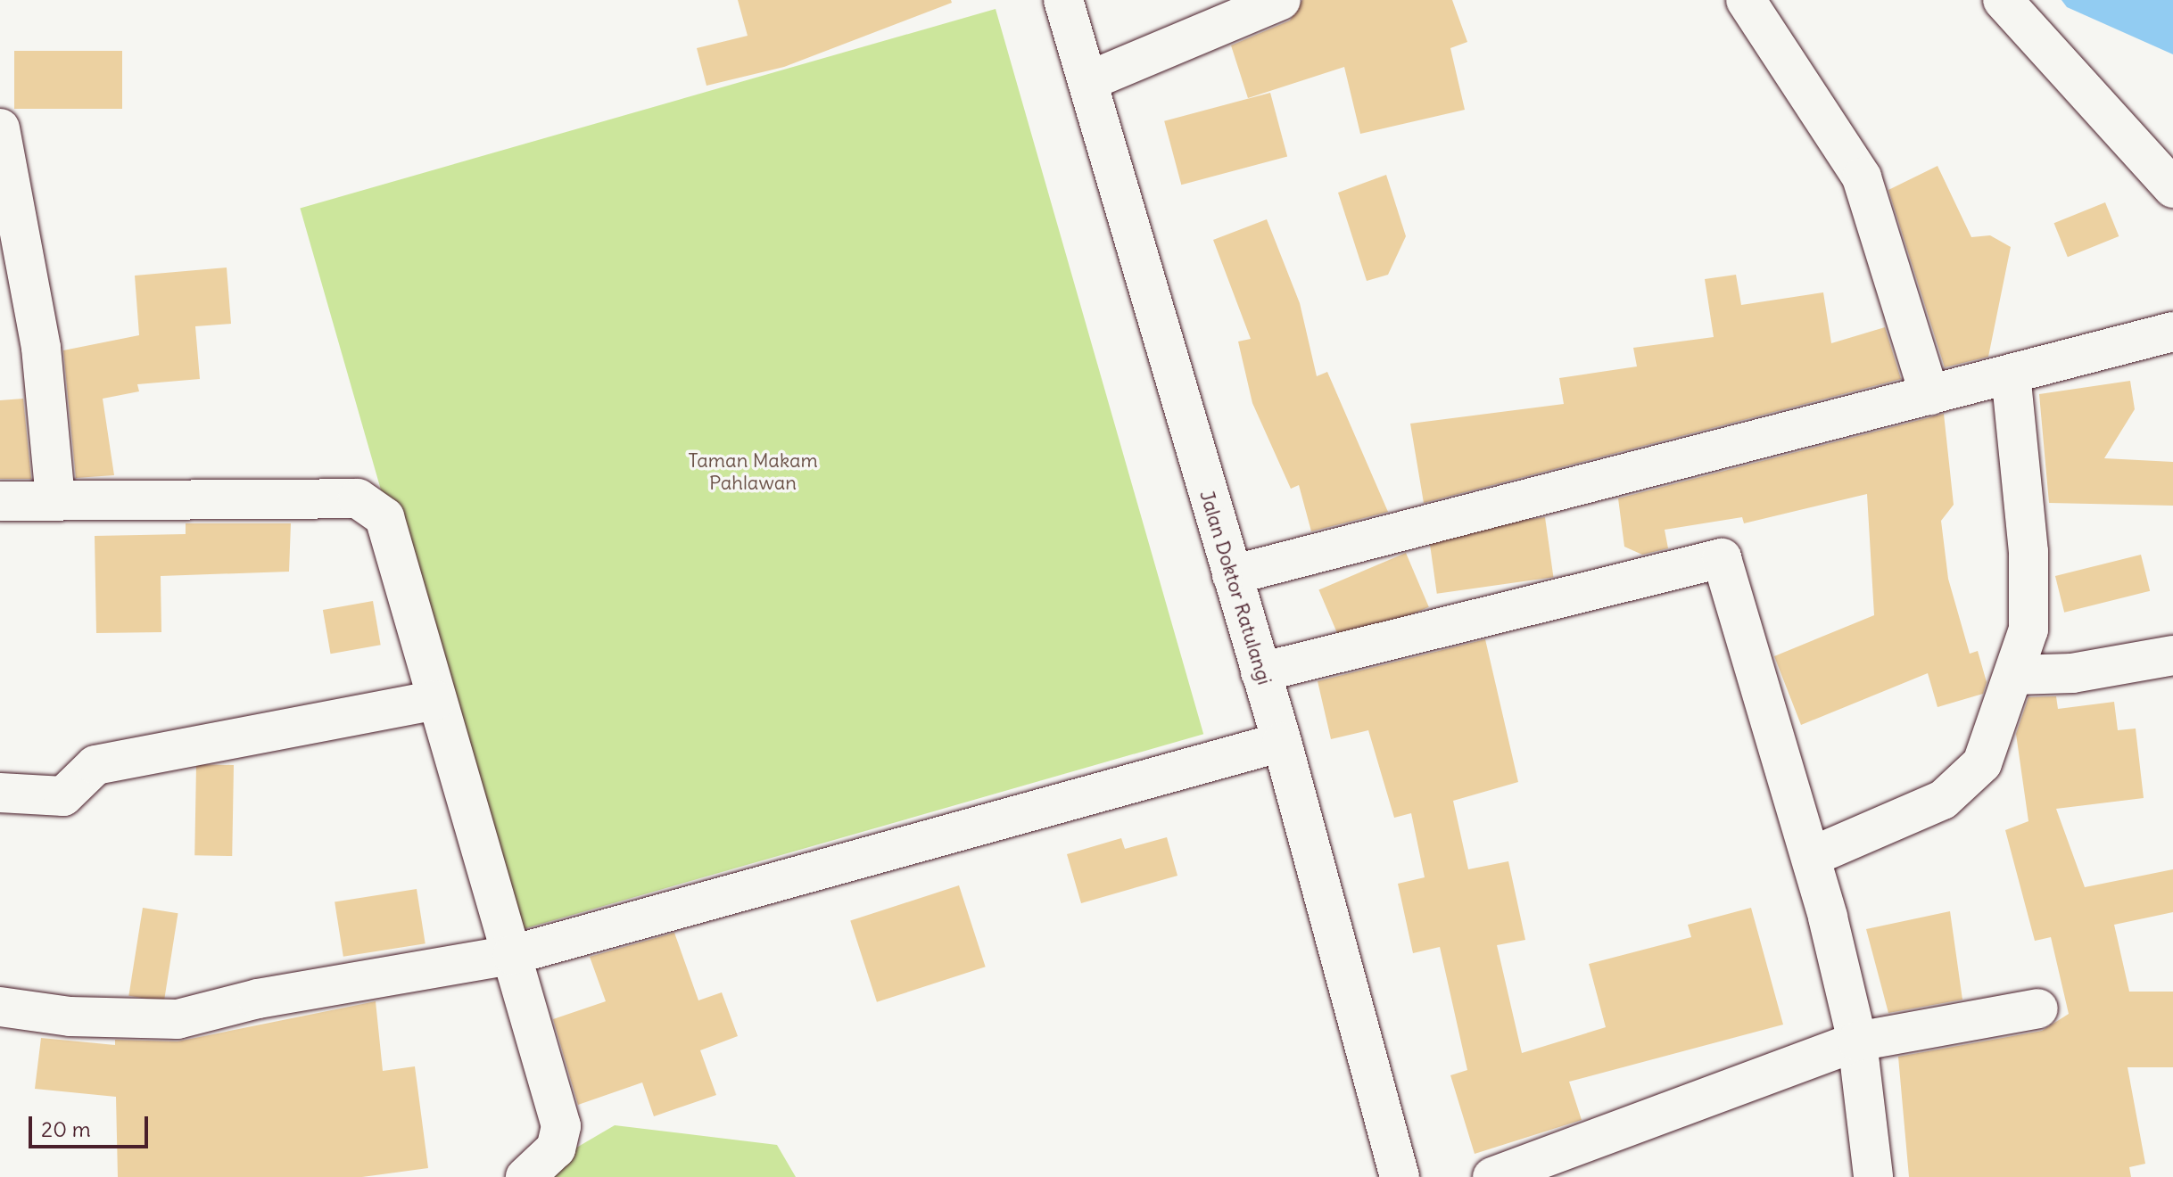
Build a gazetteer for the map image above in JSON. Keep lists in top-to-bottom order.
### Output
{
  "streets": {
    "main road": ["Jalan Doktor Ratulangi"]
  },
  "parks": ["Taman Makam Pahlawan"],
  "scale_bar": "20 m"
}
